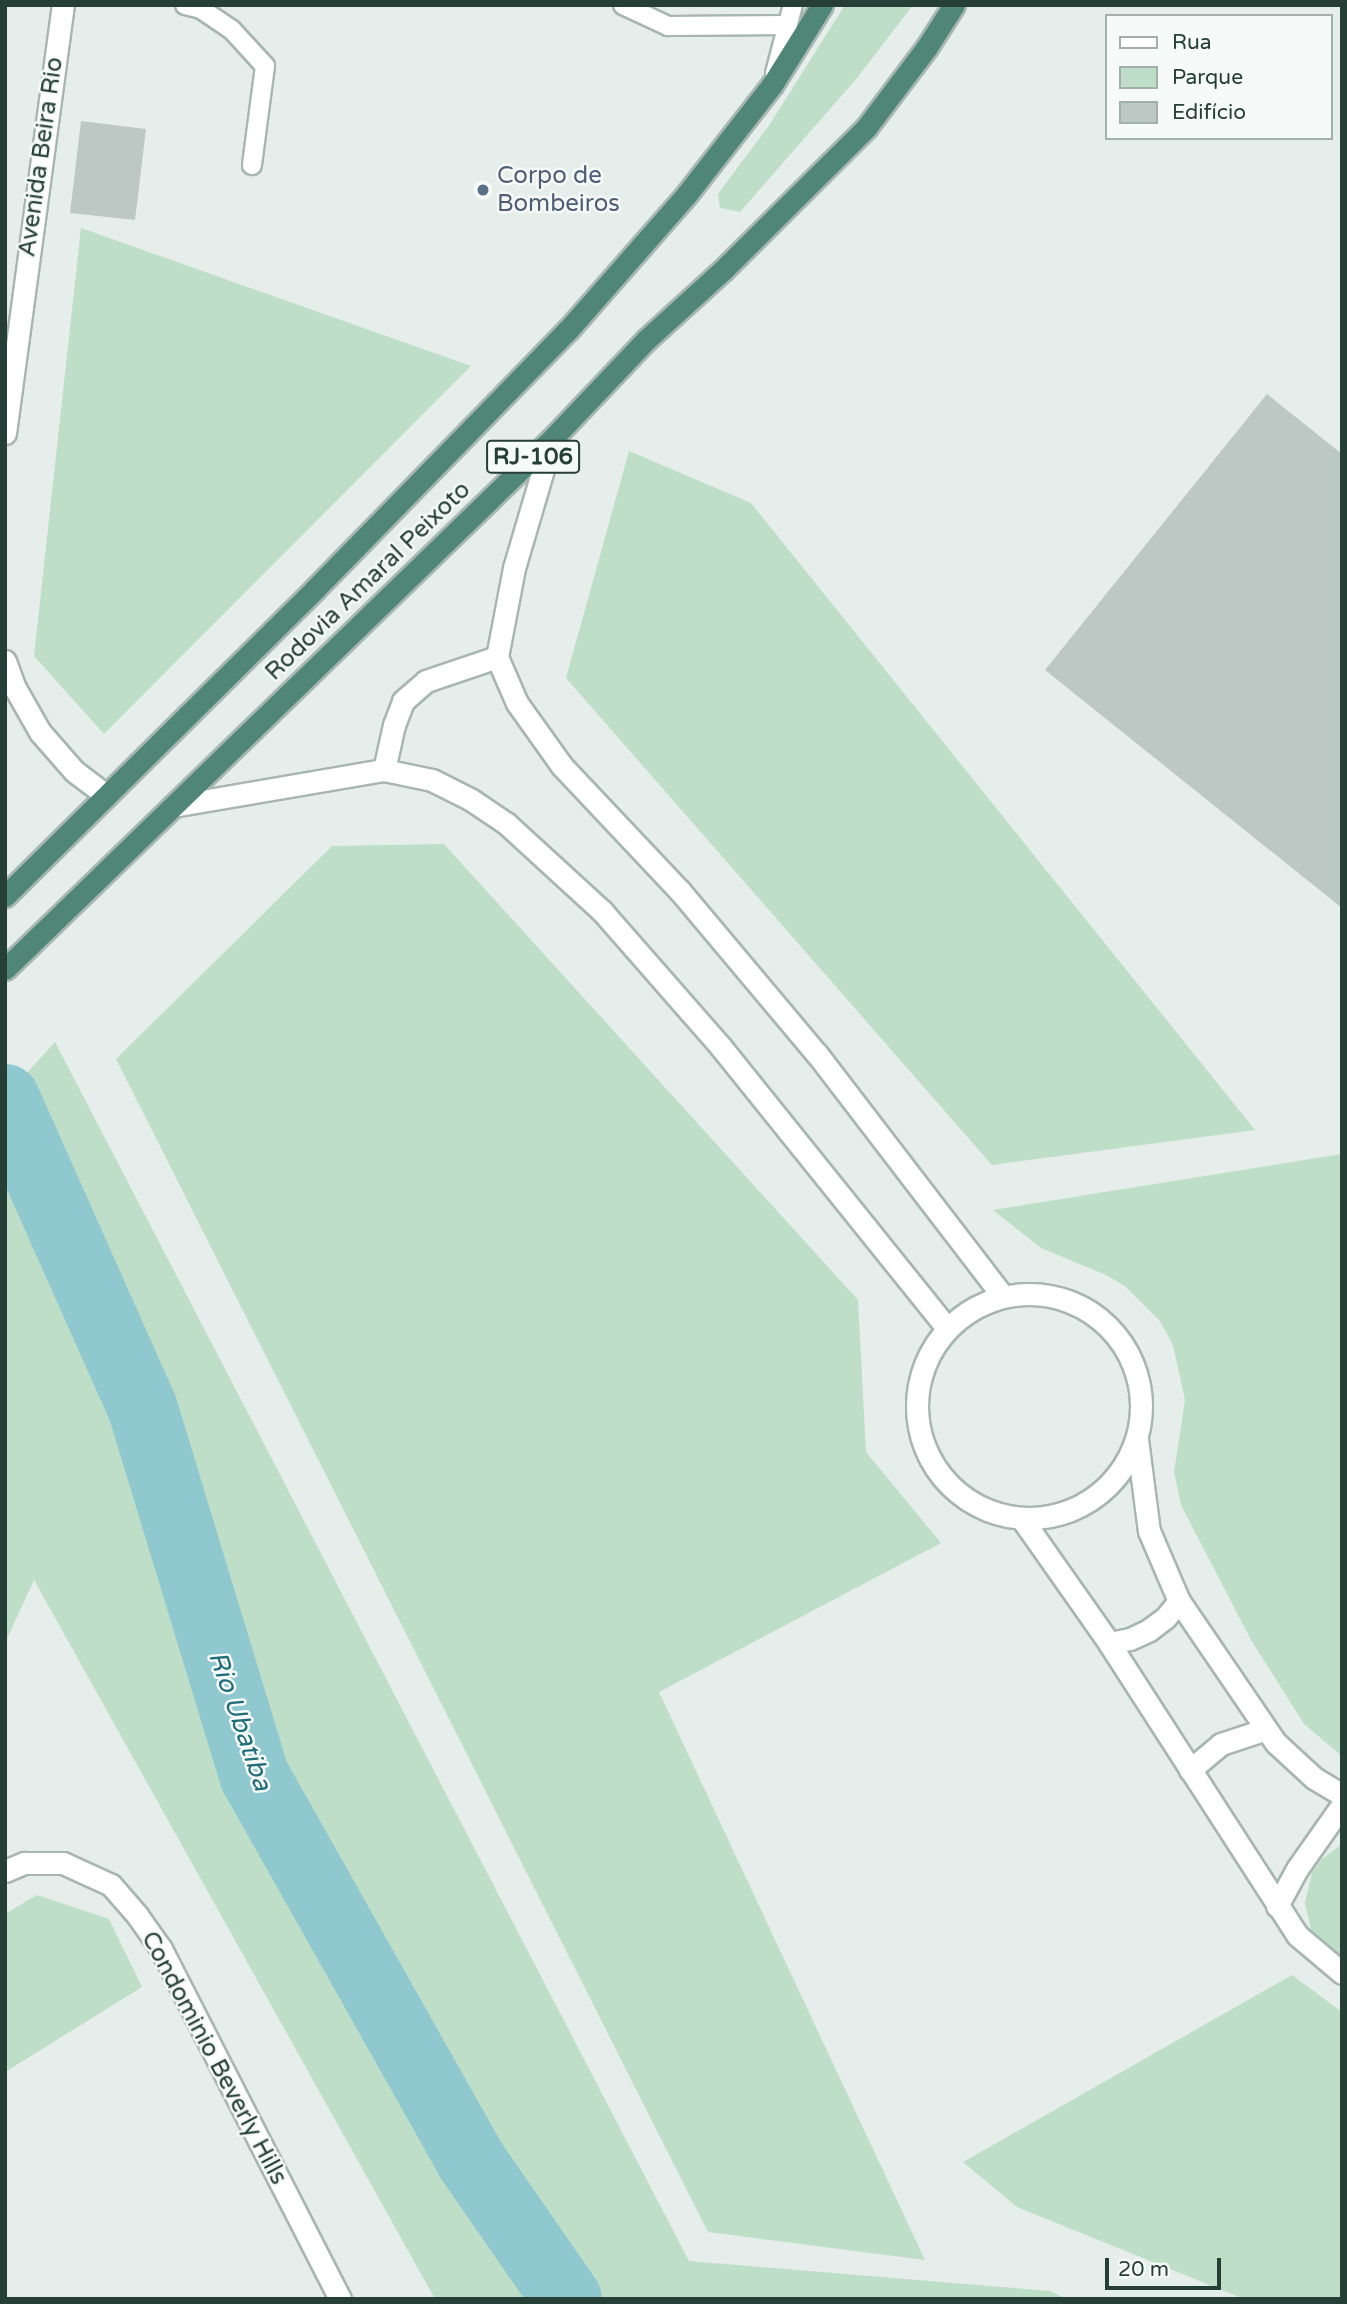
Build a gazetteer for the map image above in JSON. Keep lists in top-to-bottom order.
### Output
{
  "streets": {
    "highway": ["RJ-106", "Rodovia Amaral Peixoto"],
    "street": ["Avenida Beira Rio", "Condominio Beverly Hills"]
  },
  "water": ["Rio Ubatiba"],
  "places": ["Corpo de Bombeiros"],
  "legend": ["Rua", "Parque", "Edifício"],
  "scale_bar": "20 m"
}
